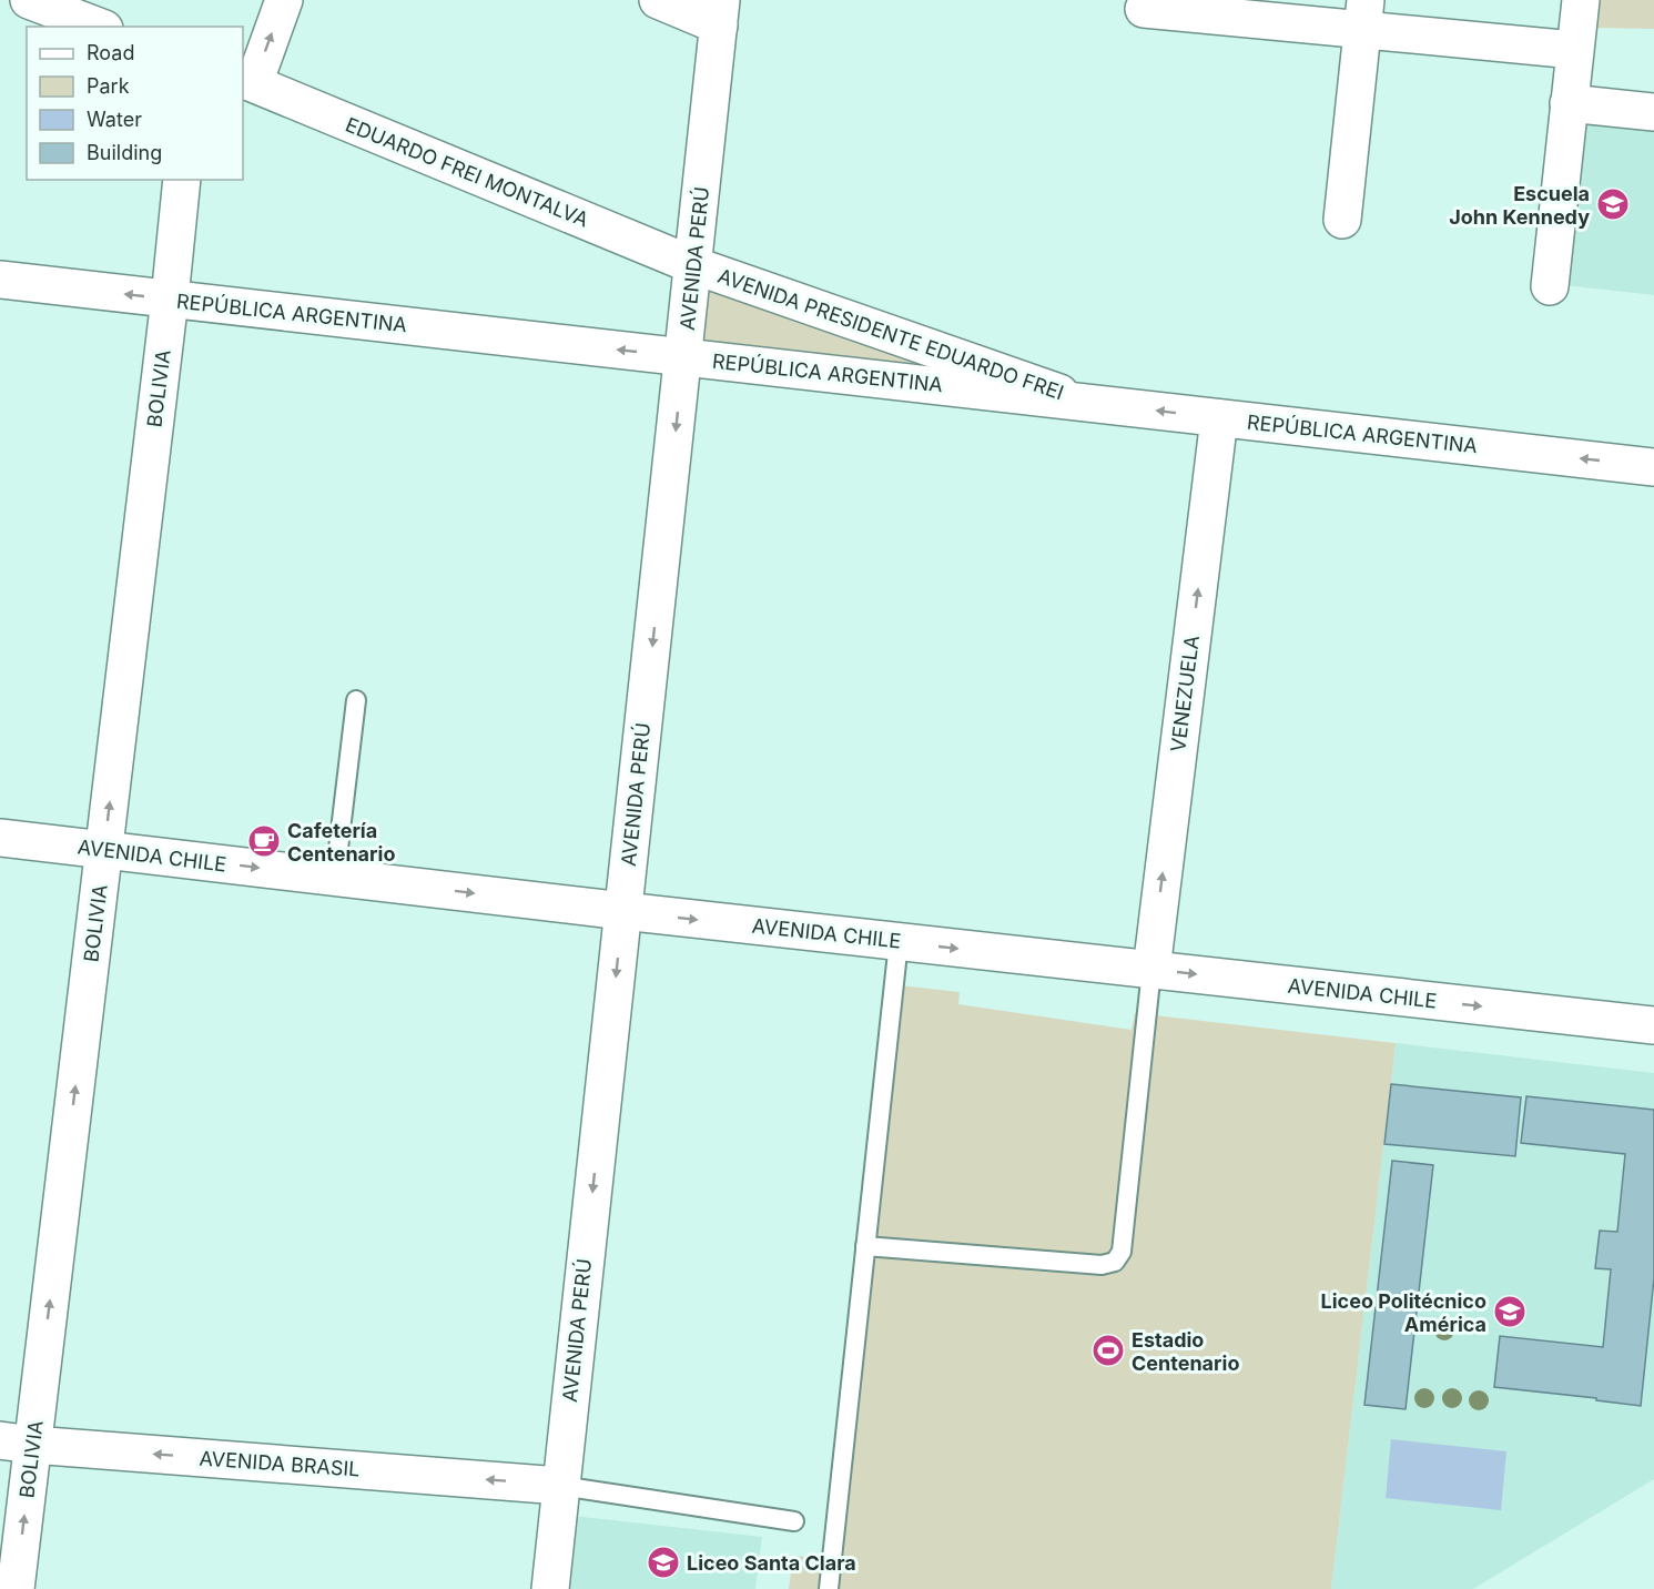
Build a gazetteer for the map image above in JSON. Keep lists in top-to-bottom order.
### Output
{
  "streets": {
    "street": [
      "EDUARDO FREI MONTALVA",
      "AVENIDA PERÚ",
      "REPÚBLICA ARGENTINA",
      "AVENIDA PRESIDENTE EDUARDO FREI",
      "BOLIVIA",
      "VENEZUELA",
      "AVENIDA CHILE",
      "AVENIDA BRASIL"
    ]
  },
  "crossings": [
    ["EDUARDO FREI MONTALVA", "AVENIDA PERÚ"],
    ["EDUARDO FREI MONTALVA", "AVENIDA PRESIDENTE EDUARDO FREI"],
    ["AVENIDA PERÚ", "REPÚBLICA ARGENTINA"],
    ["AVENIDA PERÚ", "AVENIDA PRESIDENTE EDUARDO FREI"],
    ["AVENIDA PERÚ", "AVENIDA CHILE"],
    ["AVENIDA PERÚ", "AVENIDA BRASIL"],
    ["REPÚBLICA ARGENTINA", "AVENIDA PRESIDENTE EDUARDO FREI"],
    ["REPÚBLICA ARGENTINA", "BOLIVIA"],
    ["REPÚBLICA ARGENTINA", "VENEZUELA"],
    ["BOLIVIA", "AVENIDA CHILE"],
    ["BOLIVIA", "AVENIDA BRASIL"],
    ["VENEZUELA", "AVENIDA CHILE"]
  ],
  "one_way": [
    "AVENIDA PERÚ",
    "REPÚBLICA ARGENTINA",
    "BOLIVIA",
    "VENEZUELA",
    "AVENIDA CHILE",
    "AVENIDA BRASIL"
  ],
  "places": {
    "school or university": ["Escuela John Kennedy", "Liceo Politécnico América", "Liceo Santa Clara"],
    "cafe": ["Cafetería Centenario"],
    "sports": ["Estadio Centenario"]
  },
  "legend": [
    "Road",
    "Park",
    "Water",
    "Building"
  ]
}
